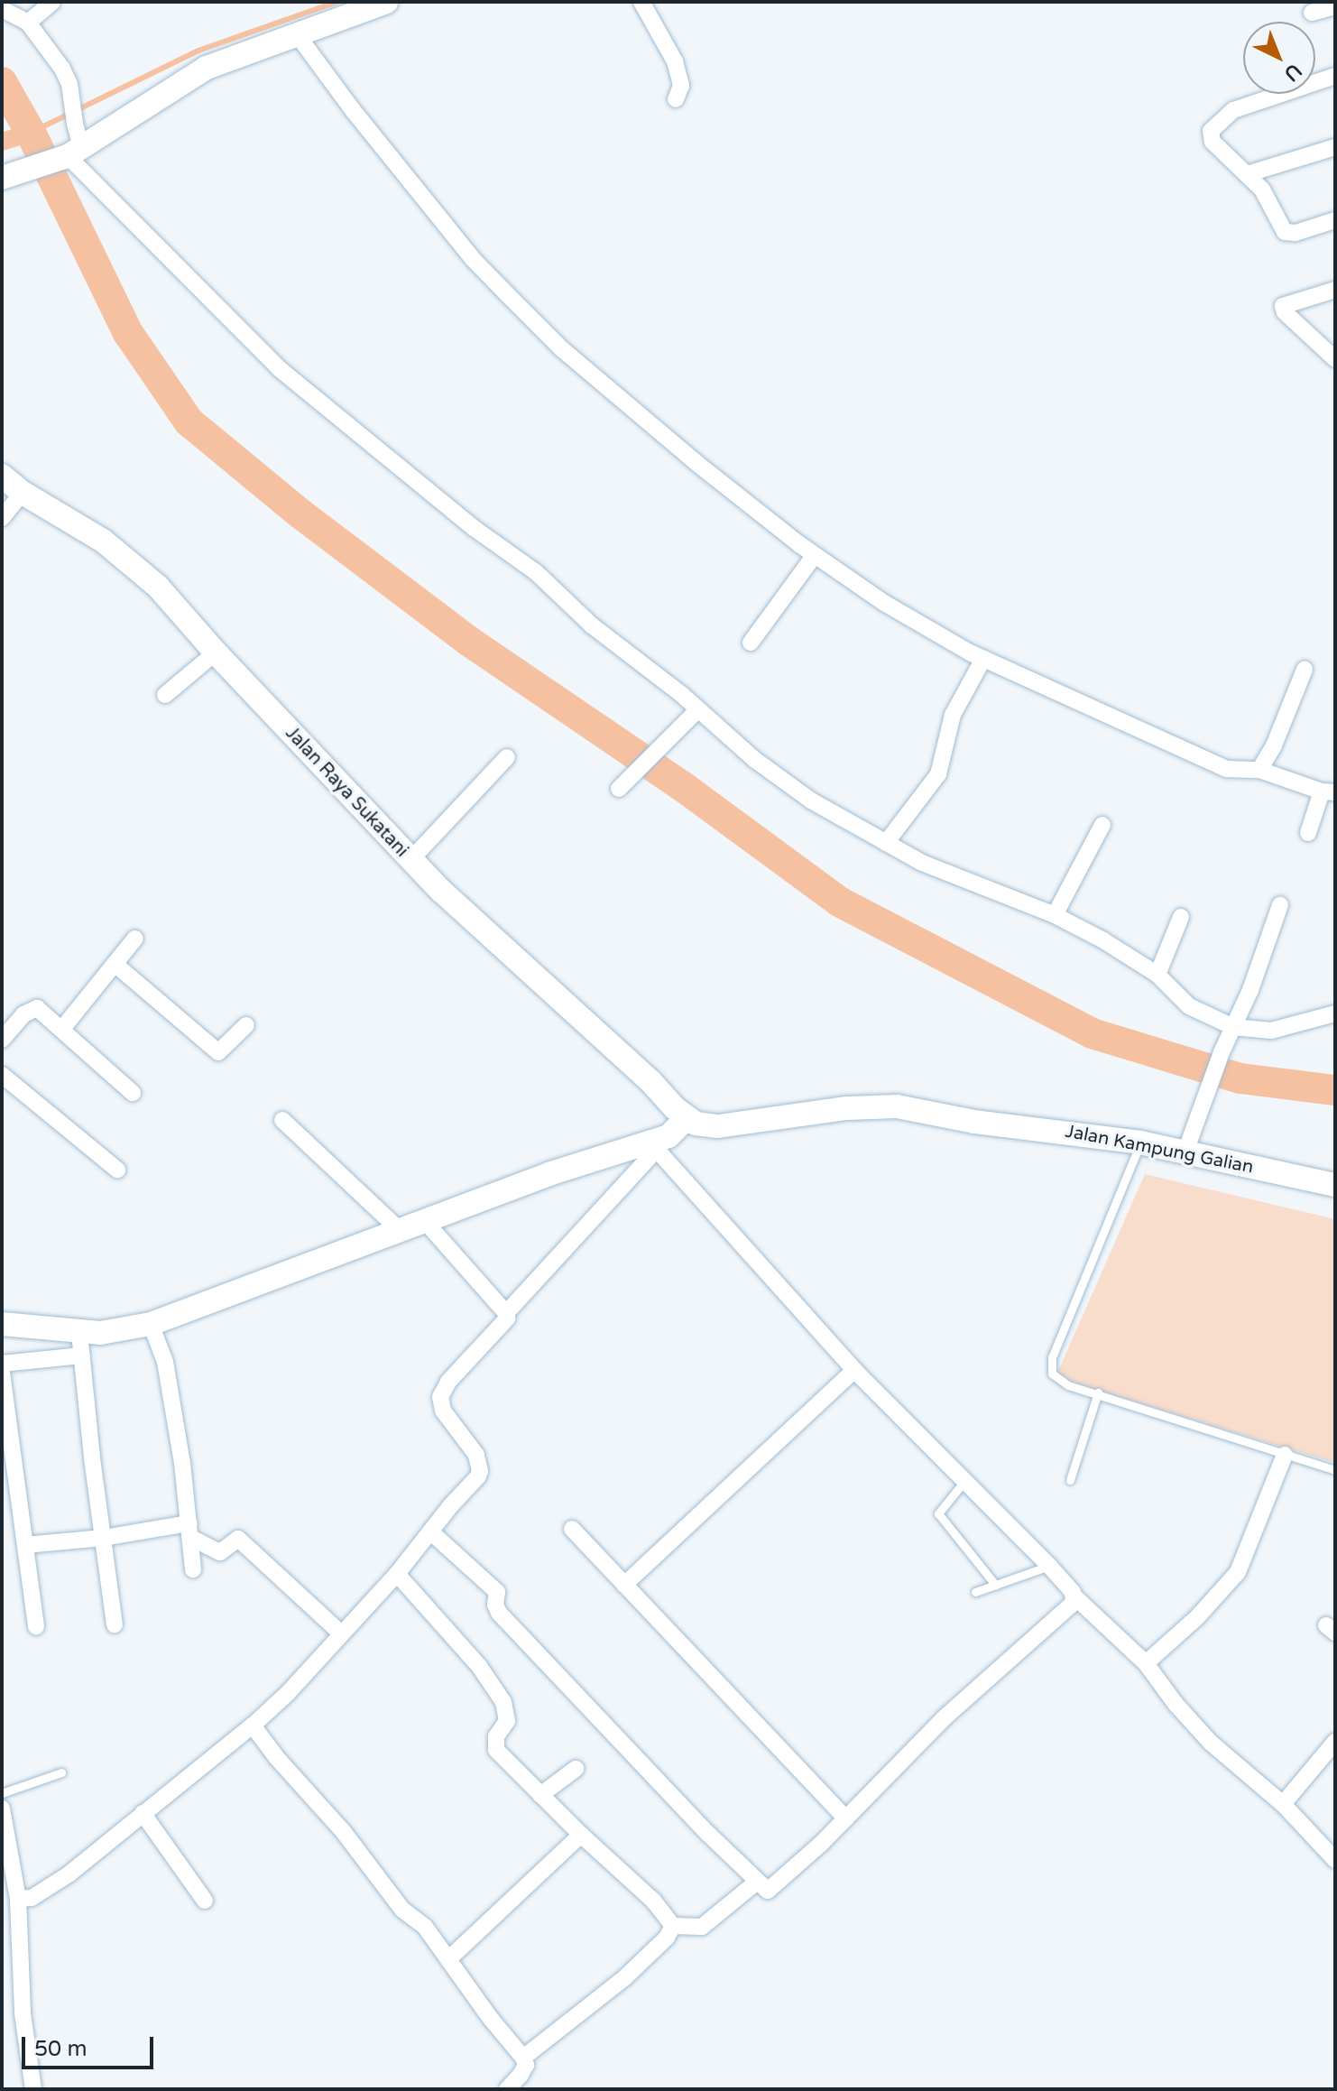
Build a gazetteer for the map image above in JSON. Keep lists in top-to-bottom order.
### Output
{
  "streets": {
    "main road": ["Jalan Raya Sukatani", "Jalan Kampung Galian"]
  },
  "crossings": [
    ["Jalan Raya Sukatani", "Jalan Kampung Galian"]
  ],
  "scale_bar": "50 m",
  "north": "bottom right"
}
